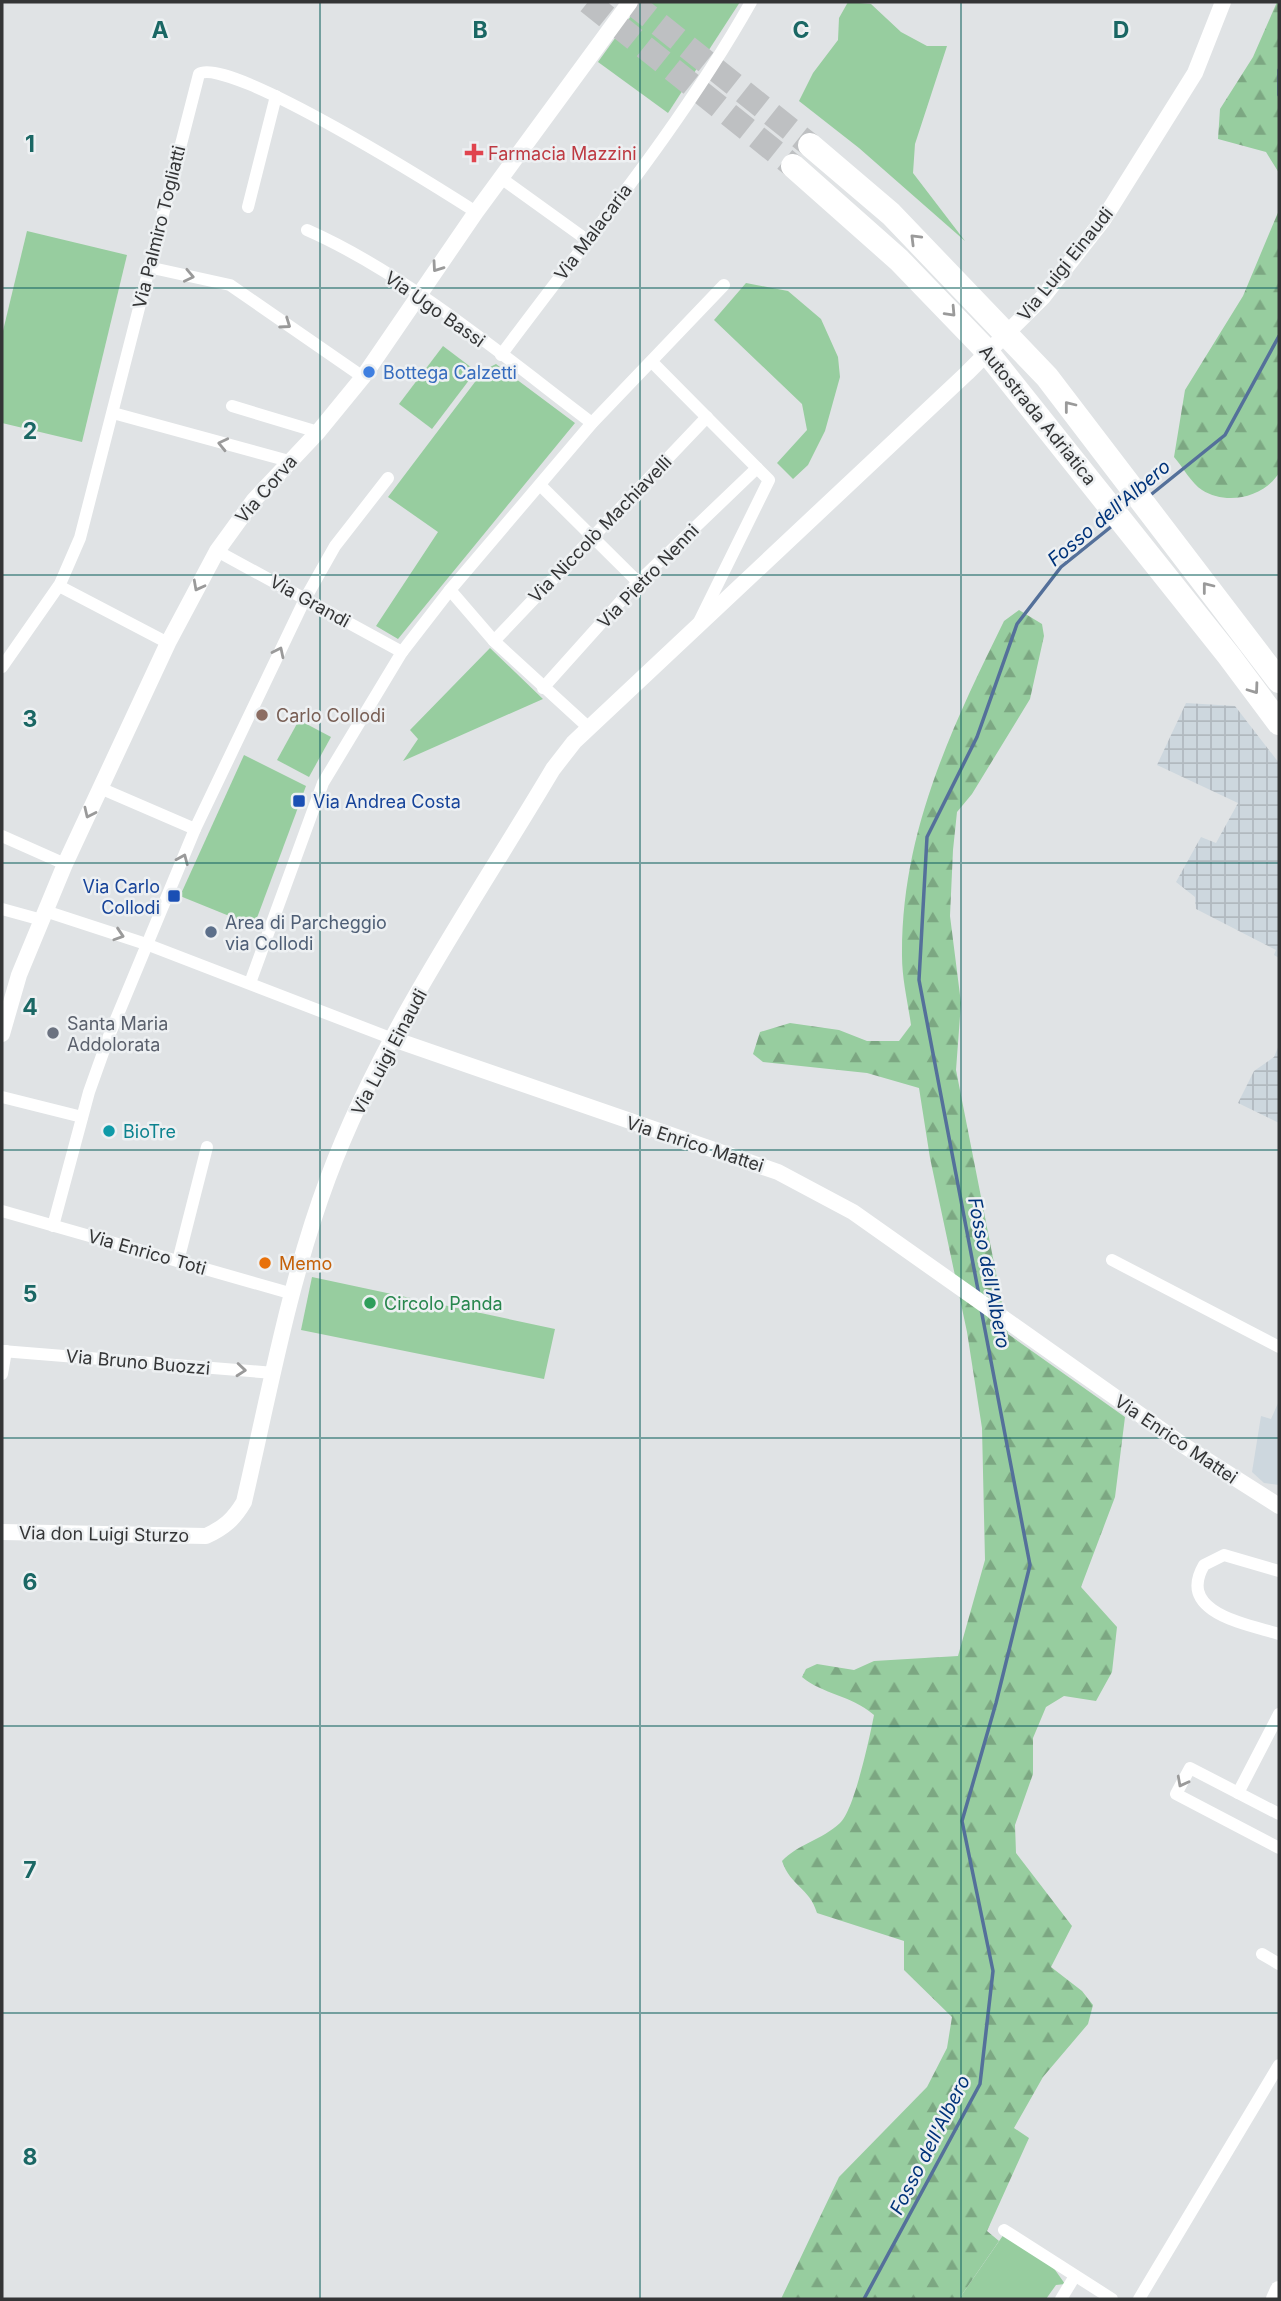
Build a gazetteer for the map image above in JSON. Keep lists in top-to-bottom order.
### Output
{
  "streets": {
    "highway": ["Autostrada Adriatica"],
    "street": [
      "Via Palmiro Togliatti",
      "Via Malacaria",
      "Via Luigi Einaudi",
      "Via Ugo Bassi",
      "Via Corva",
      "Via Niccolò Machiavelli",
      "Via Pietro Nenni",
      "Via Grandi",
      "Via Enrico Mattei",
      "Via Enrico Toti",
      "Via Bruno Buozzi",
      "Via don Luigi Sturzo"
    ]
  },
  "crossings": [
    ["Via Palmiro Togliatti", "Via Corva"],
    ["Via Malacaria", "Via Ugo Bassi"],
    ["Via Luigi Einaudi", "Via Pietro Nenni"],
    ["Via Luigi Einaudi", "Via Enrico Mattei"],
    ["Via Luigi Einaudi", "Via Enrico Toti"],
    ["Via Luigi Einaudi", "Via Bruno Buozzi"],
    ["Via Luigi Einaudi", "Via don Luigi Sturzo"],
    ["Via Ugo Bassi", "Via Corva"],
    ["Via Corva", "Via Grandi"],
    ["Via Corva", "Via Enrico Mattei"]
  ],
  "one_way": ["Via Bruno Buozzi"],
  "water": ["Fosso dell'Albero"],
  "places": {
    "health": ["Farmacia Mazzini"],
    "other": [
      "Bottega Calzetti",
      "Carlo Collodi",
      "Area di Parcheggio via Collodi",
      "Santa Maria Addolorata",
      "BioTre",
      "Memo",
      "Circolo Panda"
    ],
    "transit": ["Via Andrea Costa", "Via Carlo Collodi"]
  },
  "grid": {
    "columns": [
      "A",
      "B",
      "C",
      "D"
    ],
    "rows": [
      "1",
      "2",
      "3",
      "4",
      "5",
      "6",
      "7",
      "8"
    ]
  }
}
